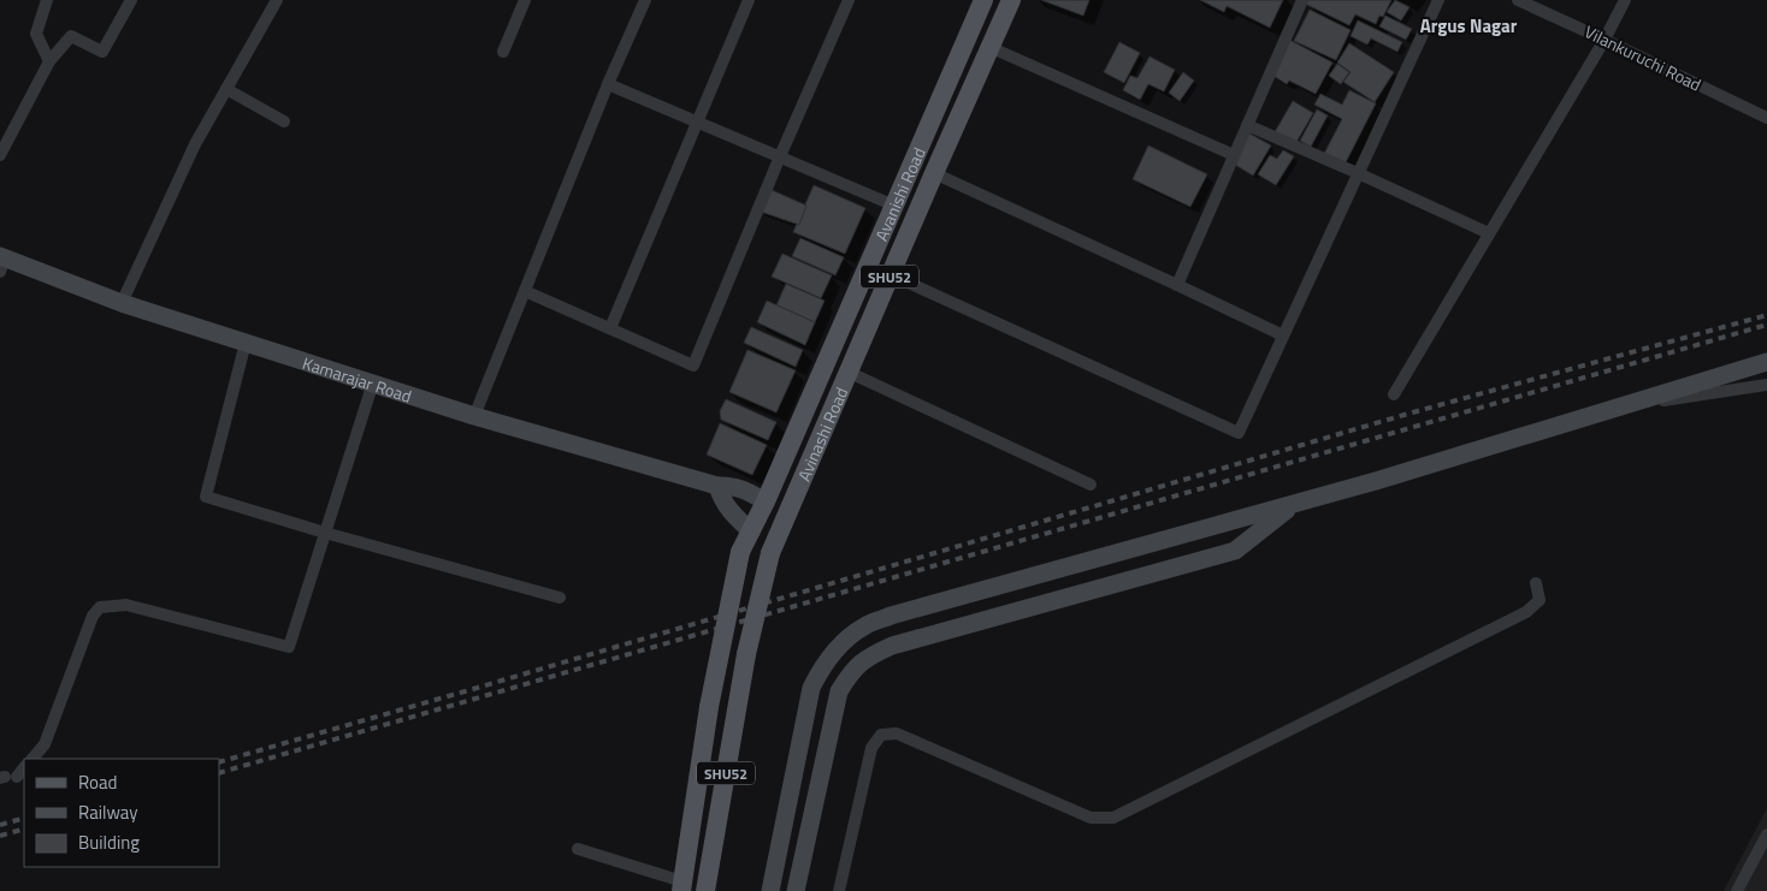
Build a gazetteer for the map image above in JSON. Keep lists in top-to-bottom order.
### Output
{
  "streets": {
    "main road": [
      "Avanishi Road",
      "SHU52",
      "Kamarajar Road",
      "Avinashi Road"
    ],
    "street": ["Vilankuruchi Road"]
  },
  "crossings": [
    ["Avanishi Road", "Kamarajar Road"]
  ],
  "districts": ["Argus Nagar"],
  "legend": ["Road", "Railway", "Building"]
}
